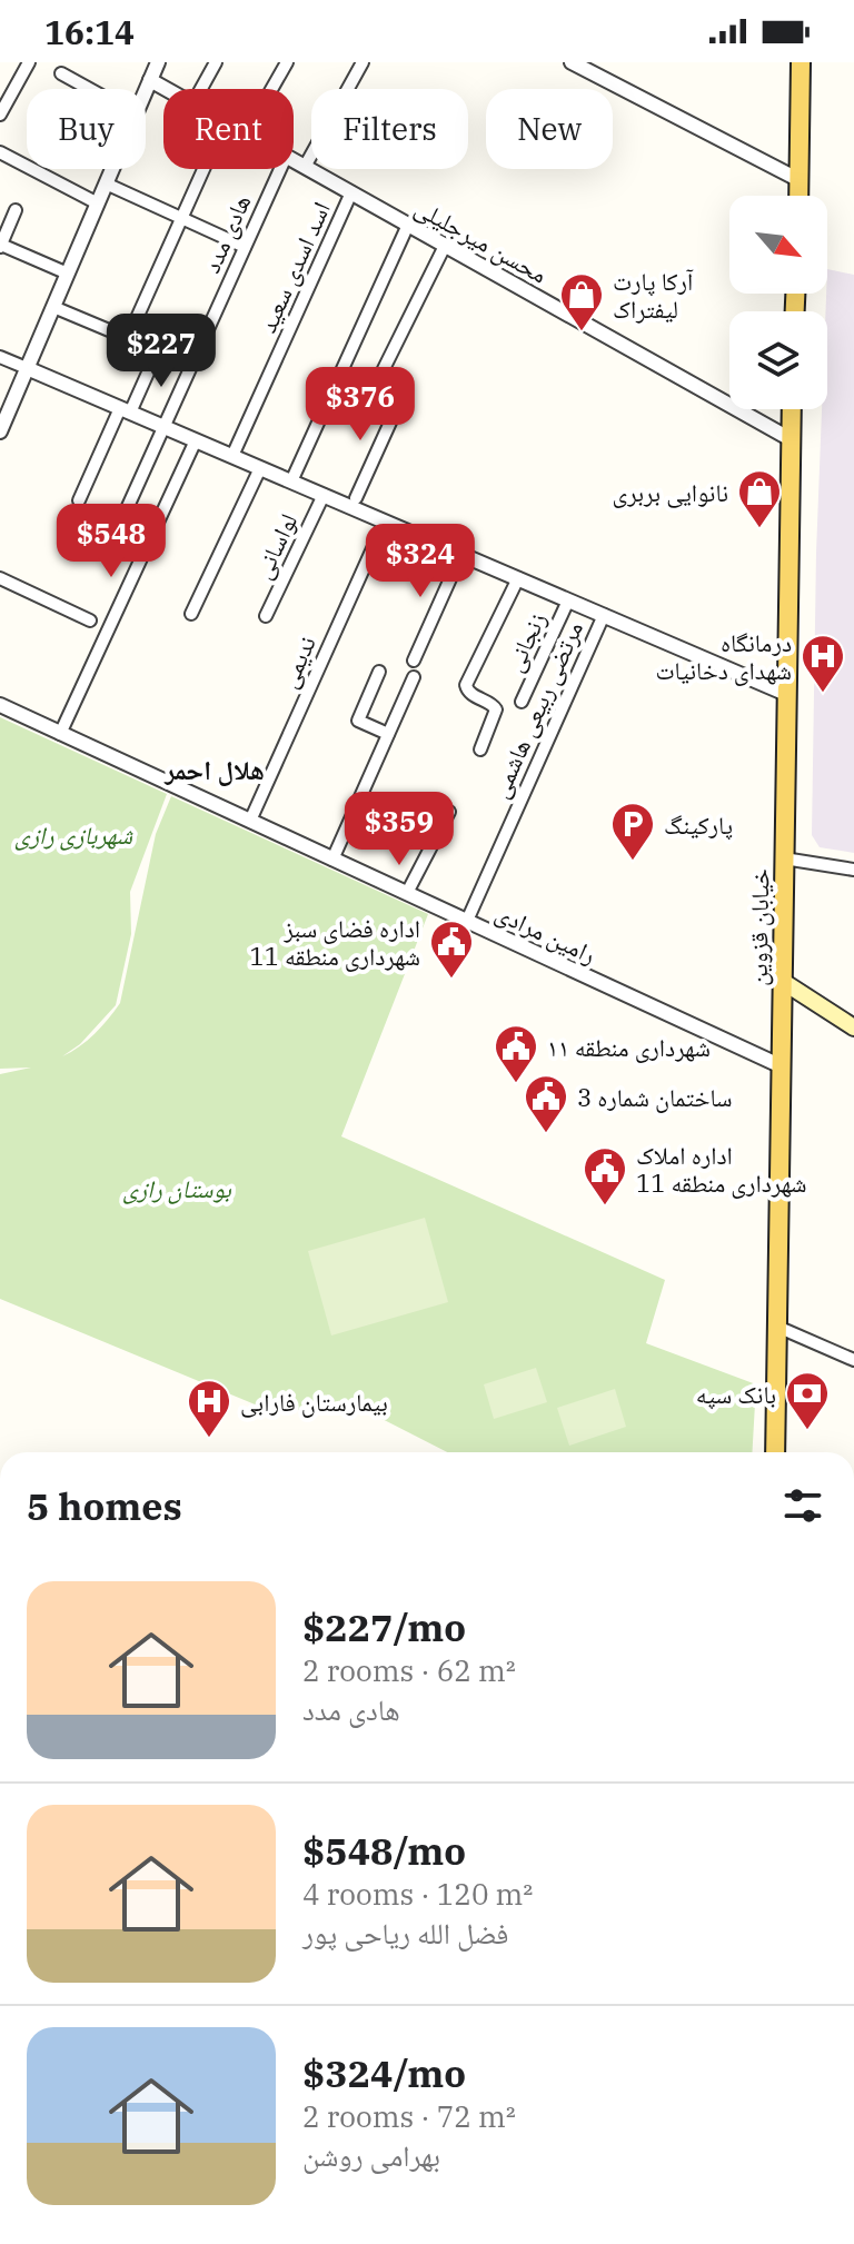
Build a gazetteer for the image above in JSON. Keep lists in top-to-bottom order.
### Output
{
  "streets": {
    "main road": ["خیابان قزوین"],
    "street": [
      "هادی مدد",
      "محسن میرجلیلی",
      "اسد اسدی سعید",
      "لواسانی",
      "زنجانی",
      "ندیمی",
      "مرتضی ربیعی هاشمی",
      "رامین مرادی"
    ]
  },
  "crossings": [
    ["محسن میرجلیلی", "اسد اسدی سعید"],
    ["محسن میرجلیلی", "خیابان قزوین"],
    ["ندیمی", "رامین مرادی"],
    ["مرتضی ربیعی هاشمی", "رامین مرادی"],
    ["خیابان قزوین", "رامین مرادی"]
  ],
  "districts": ["هلال احمر"],
  "parks": ["شهربازی رازی", "بوستان رازی"],
  "places": {
    "shop": ["آرکا پارت لیفتراک", "نانوایی بربری"],
    "hospital": ["درمانگاه شهدای دخانیات", "بیمارستان فارابی"],
    "parking": ["پارکینگ"],
    "public building": [
      "اداره فضای سبز شهرداری منطقه 11",
      "شهرداری منطقه ۱۱",
      "ساختمان شماره 3",
      "اداره املاک شهرداری منطقه 11"
    ],
    "bank": ["بانک سپه"]
  },
  "north": "bottom right",
  "page": {
    "status": "16:14",
    "chip": [
      "Buy",
      "Rent",
      "Filters",
      "New"
    ],
    "price": [
      "$227",
      "$376",
      "$548",
      "$324",
      "$359"
    ],
    "heading": "5 homes",
    "list": [
      {
        "name": "$227/mo",
        "note": "2 rooms · 62 m² · هادی مدد"
      },
      {
        "name": "$548/mo",
        "note": "4 rooms · 120 m² · فضل الله ریاحی پور"
      },
      {
        "name": "$324/mo",
        "note": "2 rooms · 72 m² · بهرامی روشن"
      }
    ]
  }
}
